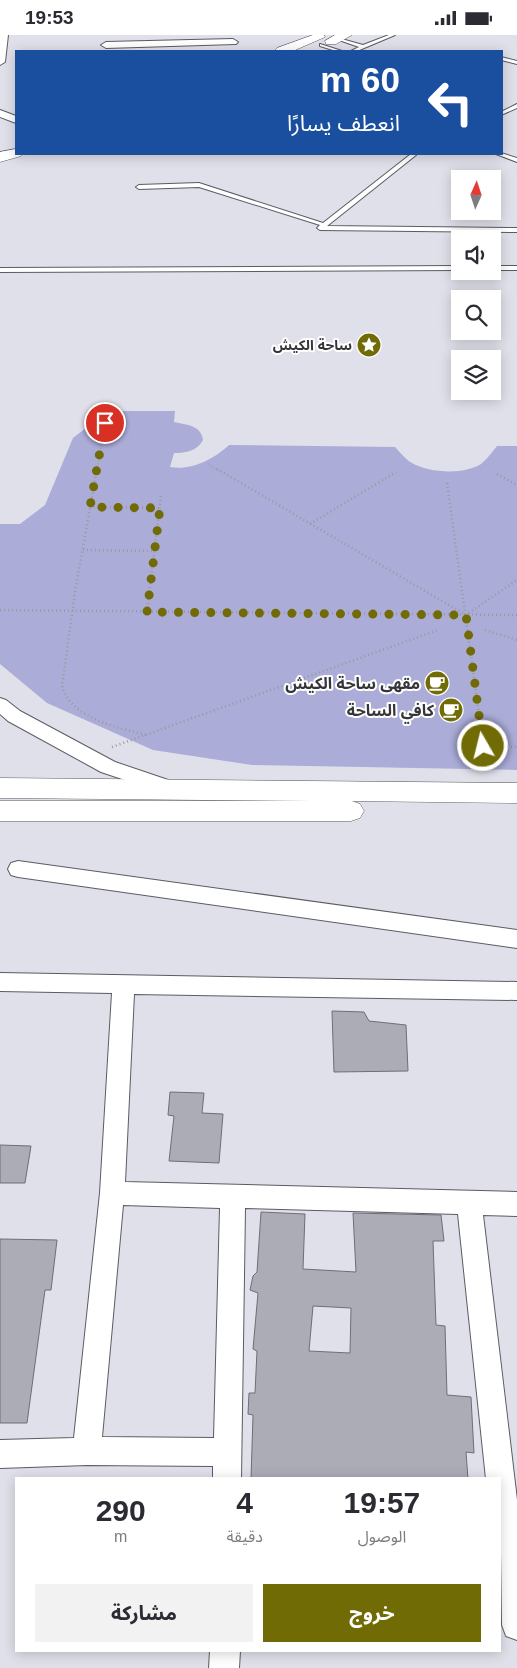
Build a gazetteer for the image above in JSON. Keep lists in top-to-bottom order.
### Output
{
  "places": {
    "place": ["ساحة الكيش"],
    "cafe": ["مقهى ساحة الكيش", "كافي الساحة"]
  },
  "north": "top",
  "page": {
    "status": "19:53",
    "turn": ["60 m", "انعطف يسارًا"],
    "eta": [
      "19:57",
      "الوصول",
      "4",
      "دقيقة",
      "290",
      "m"
    ],
    "buttons": ["خروج", "مشاركة"]
  }
}
